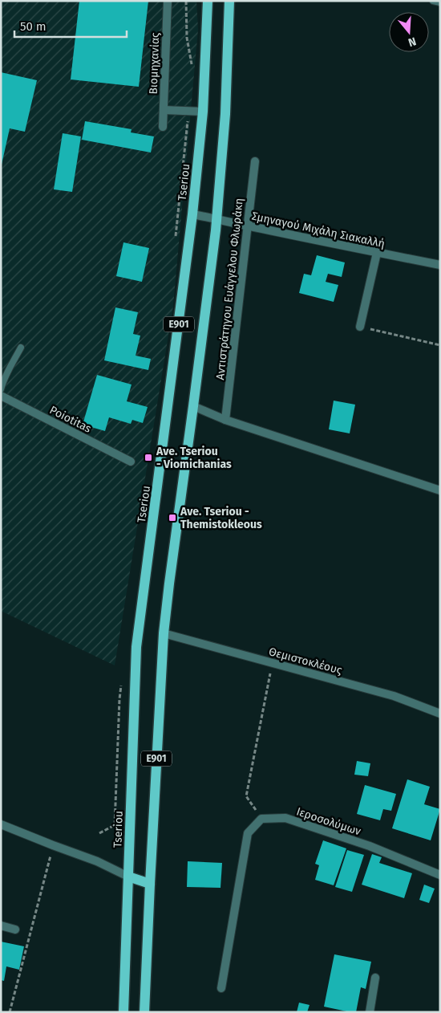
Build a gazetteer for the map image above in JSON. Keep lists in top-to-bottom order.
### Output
{
  "streets": {
    "main road": ["Tseriou", "E901"],
    "street": [
      "Βιομηχανίας",
      "Σμηναγού Μιχάλη Σιακαλλή",
      "Αντιστράτηγου Ευάγγελου Φλωράκη",
      "Poiotitas",
      "Θεμιστοκλέους",
      "Ιεροσολύμων"
    ]
  },
  "crossings": [
    ["Tseriou", "Σμηναγού Μιχάλη Σιακαλλή"],
    ["Σμηναγού Μιχάλη Σιακαλλή", "Αντιστράτηγου Ευάγγελου Φλωράκη"],
    ["Σμηναγού Μιχάλη Σιακαλλή", "E901"],
    ["E901", "Θεμιστοκλέους"]
  ],
  "places": {
    "transit": ["Ave. Tseriou - Viomichanias", "Ave. Tseriou - Themistokleous"]
  },
  "scale_bar": "50 m",
  "north": "bottom"
}
